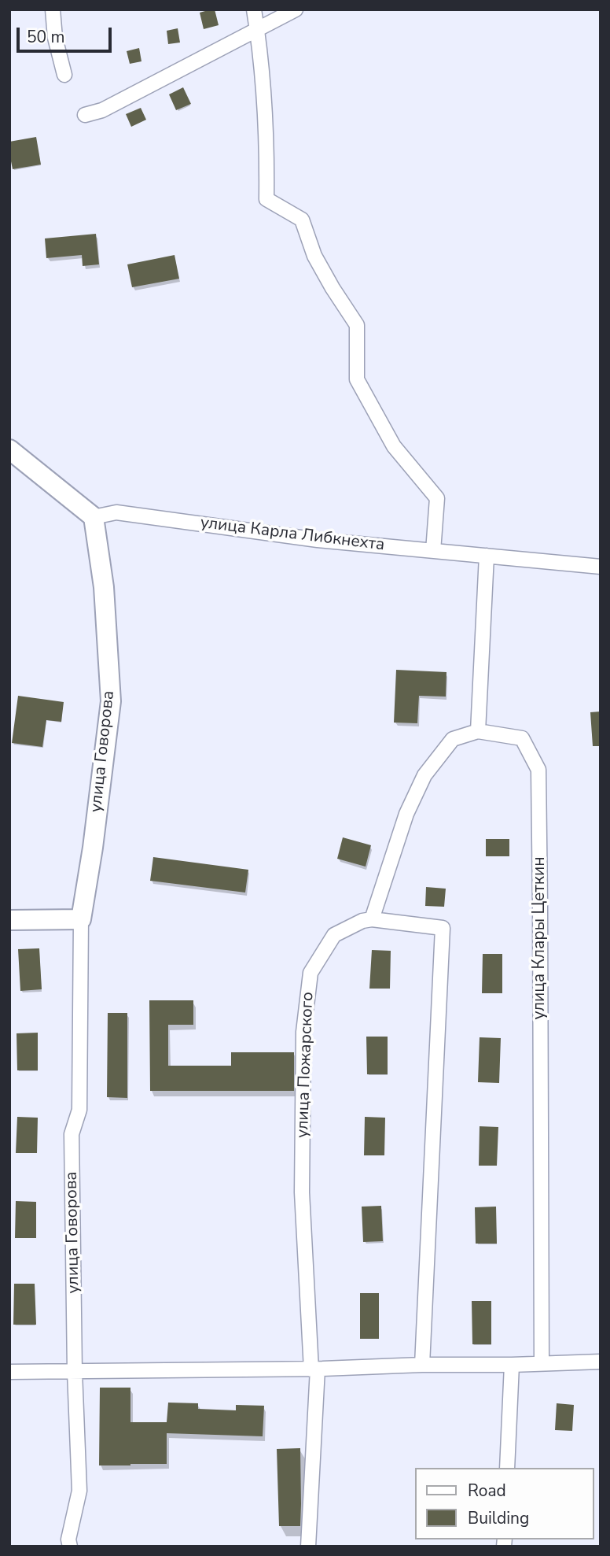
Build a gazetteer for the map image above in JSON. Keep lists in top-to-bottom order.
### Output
{
  "streets": {
    "street": [
      "улица Карла Либкнехта",
      "улица Говорова",
      "улица Клары Цеткин",
      "улица Пожарского"
    ]
  },
  "crossings": [
    ["улица Карла Либкнехта", "улица Говорова"]
  ],
  "legend": ["Road", "Building"],
  "scale_bar": "50 m"
}
